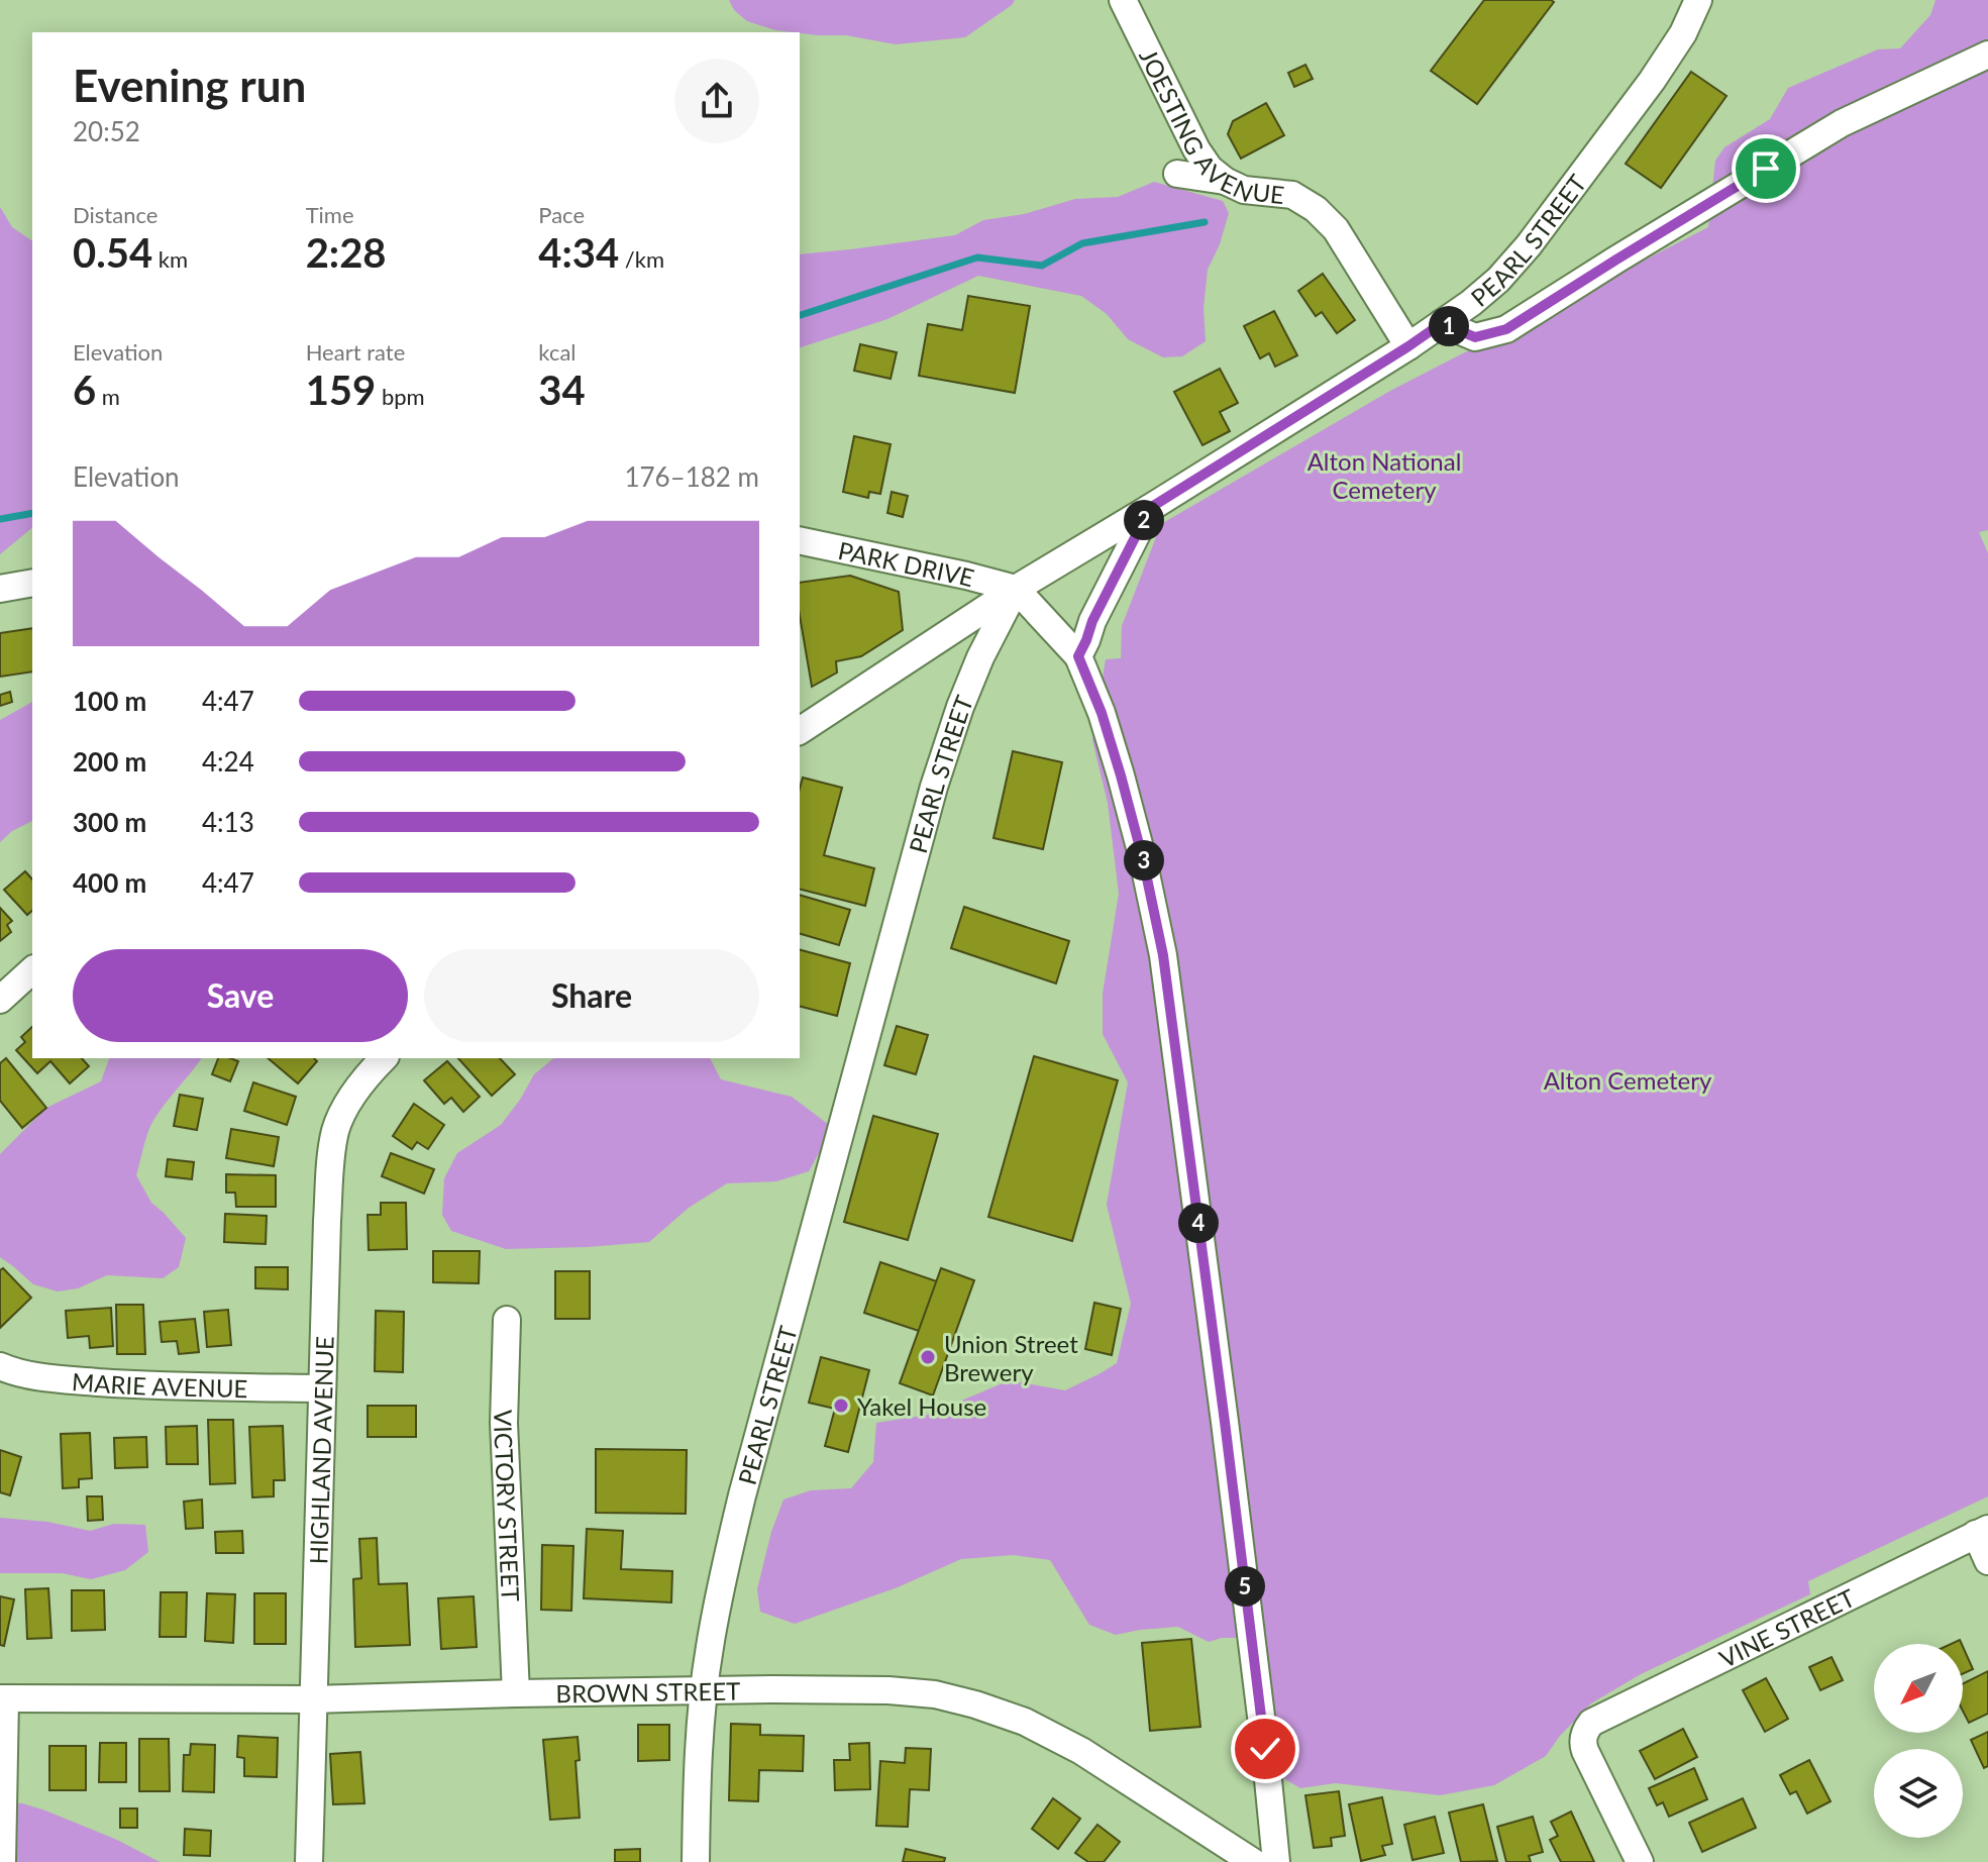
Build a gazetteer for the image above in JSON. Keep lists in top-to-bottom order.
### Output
{
  "streets": {
    "street": [
      "JOESTING AVENUE",
      "PEARL STREET",
      "PARK DRIVE",
      "MARIE AVENUE",
      "HIGHLAND AVENUE",
      "VICTORY STREET",
      "VINE STREET",
      "BROWN STREET"
    ]
  },
  "crossings": [
    ["JOESTING AVENUE", "PEARL STREET"],
    ["PEARL STREET", "PARK DRIVE"],
    ["PEARL STREET", "BROWN STREET"],
    ["MARIE AVENUE", "HIGHLAND AVENUE"],
    ["HIGHLAND AVENUE", "BROWN STREET"],
    ["VICTORY STREET", "BROWN STREET"]
  ],
  "parks": ["Alton National Cemetery", "Alton Cemetery"],
  "places": ["Union Street Brewery", "Yakel House"],
  "north": "bottom left",
  "page": {
    "heading": ["Evening run", "20:52"],
    "stats": [
      ["Distance", "0.54 km"],
      ["Time", "2:28"],
      ["Pace", "4:34 /km"],
      ["Elevation", "6 m"],
      ["Heart rate", "159 bpm"],
      ["kcal", "34"]
    ],
    "pins": [
      "1",
      "2",
      "3",
      "4",
      "5"
    ],
    "chart": ["Elevation", "176–182 m"],
    "list": [
      {
        "name": "100 m",
        "note": "4:47"
      },
      {
        "name": "200 m",
        "note": "4:24"
      },
      {
        "name": "300 m",
        "note": "4:13"
      },
      {
        "name": "400 m",
        "note": "4:47"
      }
    ],
    "buttons": ["Save", "Share"]
  }
}
